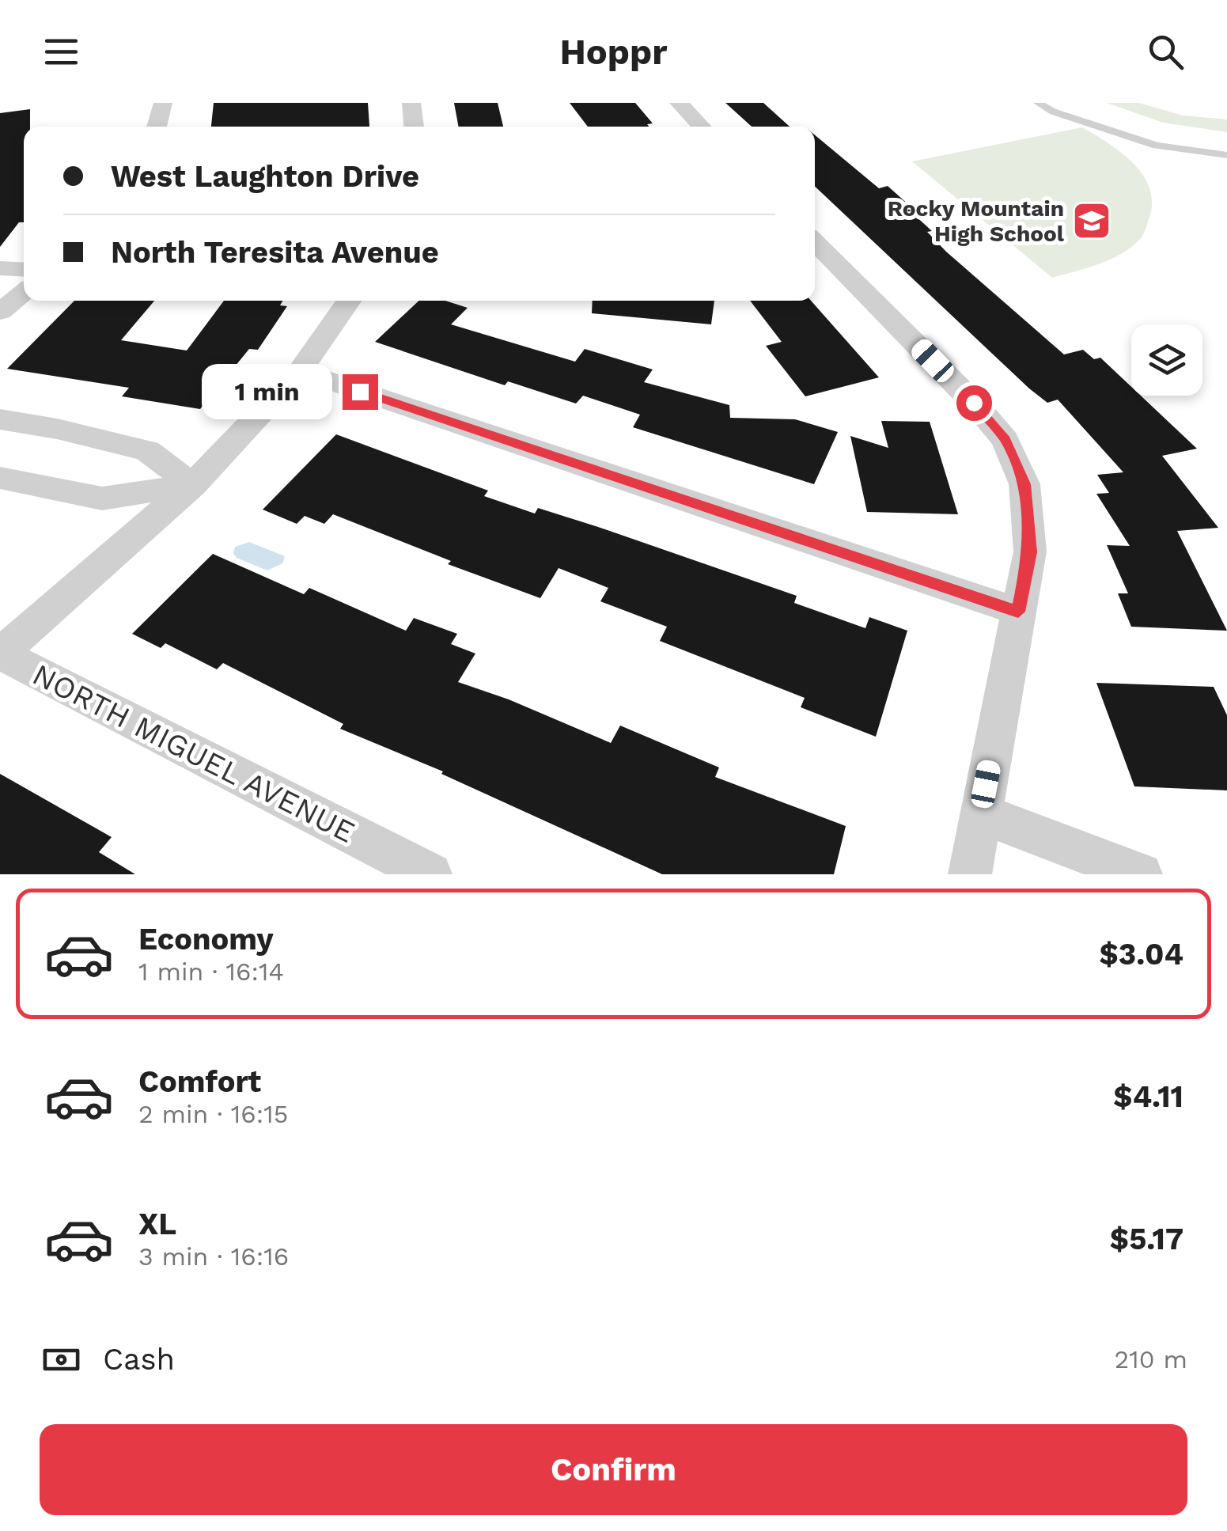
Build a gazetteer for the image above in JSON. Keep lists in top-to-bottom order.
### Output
{
  "streets": {
    "street": ["NORTH MIGUEL AVENUE"]
  },
  "places": {
    "school or university": ["Rocky Mountain High School"]
  },
  "page": {
    "header": "Hoppr",
    "banner": ["West Laughton Drive", "North Teresita Avenue"],
    "bubble": "1 min",
    "list": [
      {
        "name": "Economy",
        "note": "1 min · 16:14",
        "value": "$3.04"
      },
      {
        "name": "Comfort",
        "note": "2 min · 16:15",
        "value": "$4.11"
      },
      {
        "name": "XL",
        "note": "3 min · 16:16",
        "value": "$5.17"
      }
    ],
    "pay": ["Cash", "210 m"],
    "buttons": "Confirm"
  }
}
